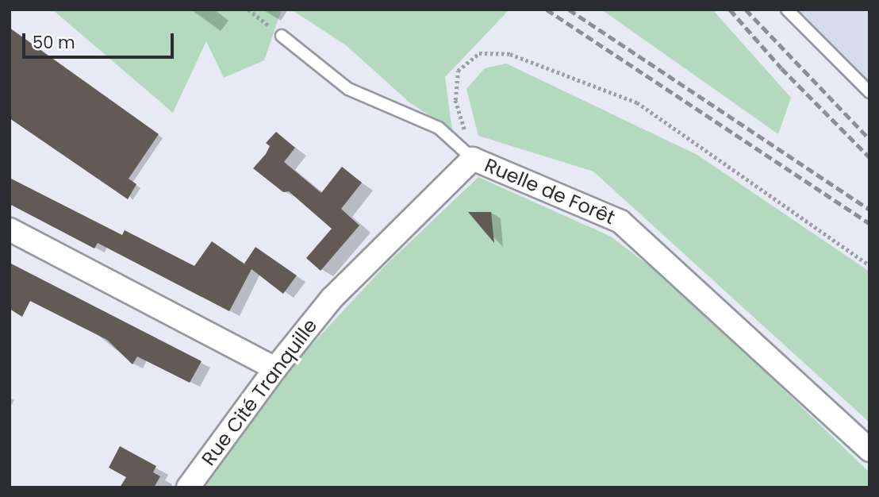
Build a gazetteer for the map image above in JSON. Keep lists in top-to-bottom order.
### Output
{
  "streets": {
    "street": ["Ruelle de Forêt", "Rue Cité Tranquille"]
  },
  "crossings": [
    ["Ruelle de Forêt", "Rue Cité Tranquille"]
  ],
  "scale_bar": "50 m"
}
